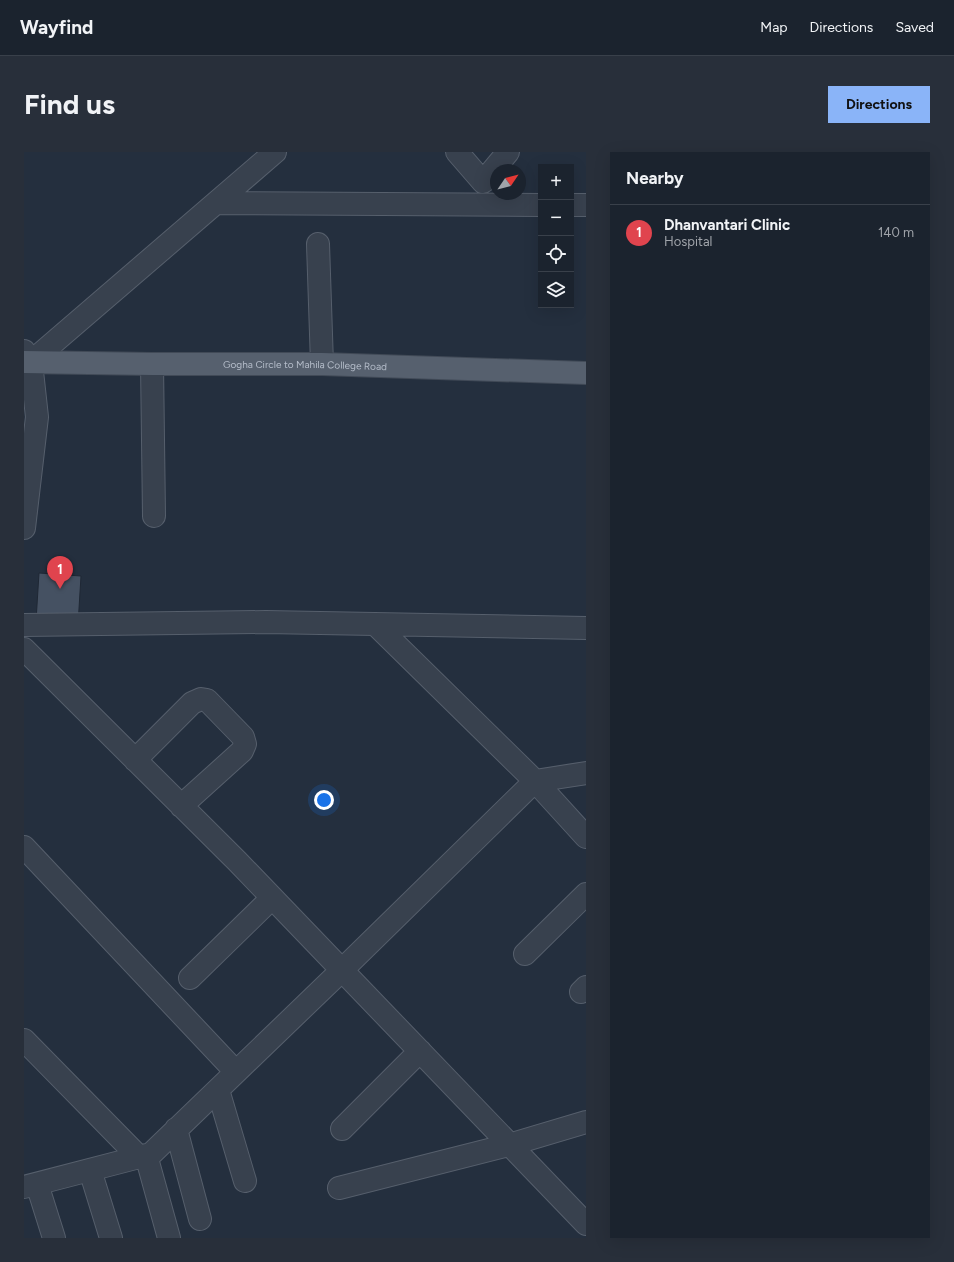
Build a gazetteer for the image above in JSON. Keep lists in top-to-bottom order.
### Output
{
  "streets": {
    "main road": ["Gogha Circle to Mahila College Road"]
  },
  "north": "top right",
  "page": {
    "header": "Wayfind",
    "nav": ["Map", "Directions", "Saved"],
    "buttons": "Directions",
    "title": "Find us",
    "heading": "Nearby",
    "map_buttons": ["+", "−"],
    "list": [
      {
        "mark": "1",
        "name": "Dhanvantari Clinic",
        "note": "Hospital",
        "value": "140 m"
      }
    ],
    "pins": "1"
  }
}
